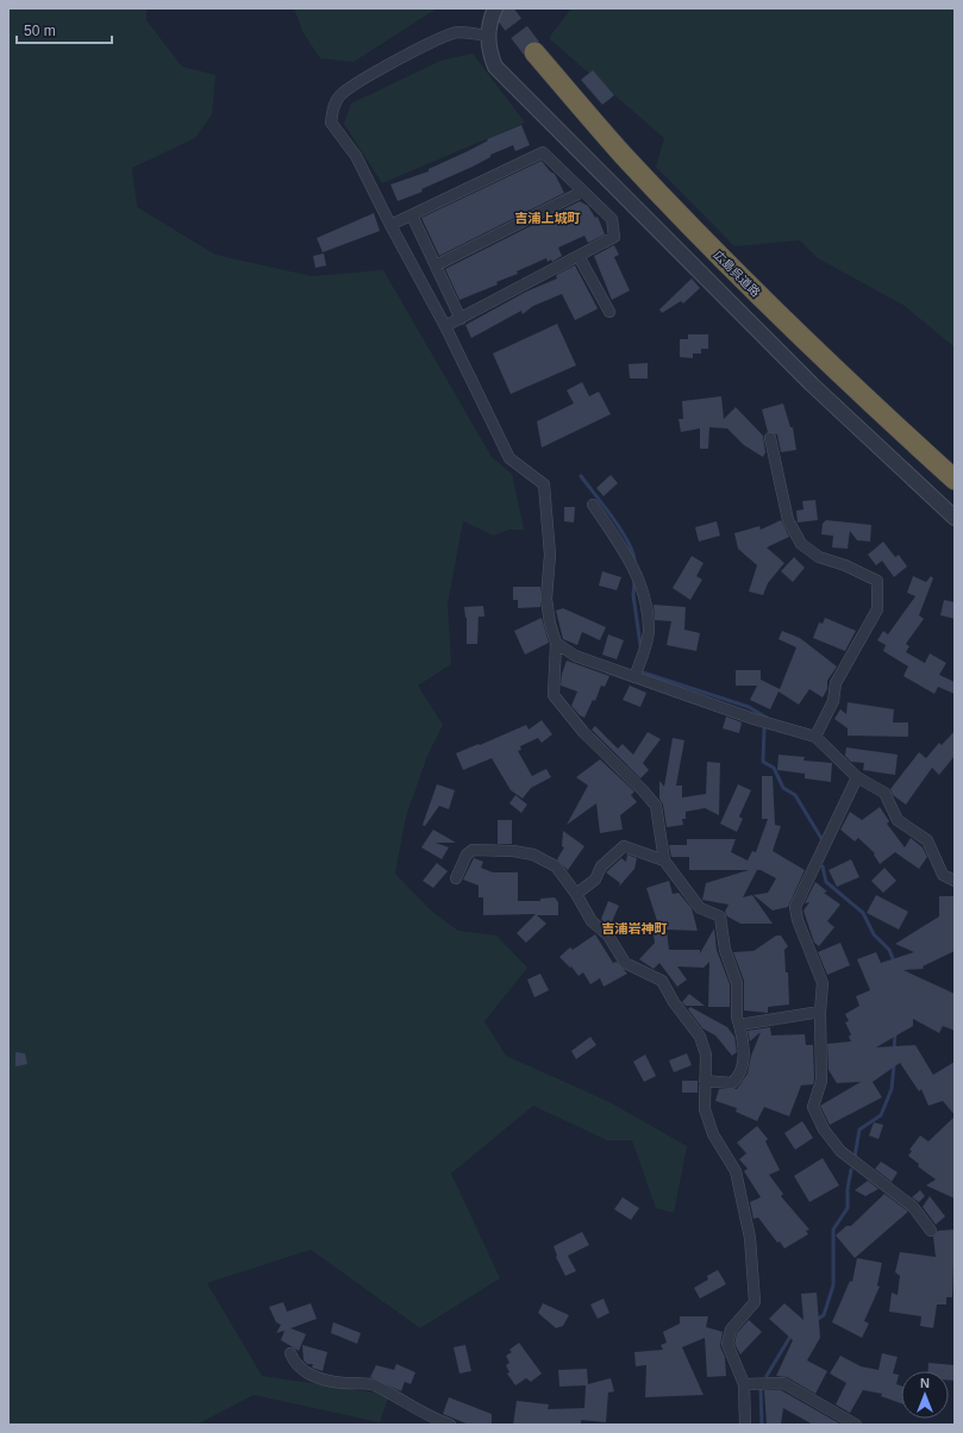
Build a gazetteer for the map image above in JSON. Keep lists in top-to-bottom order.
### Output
{
  "streets": {
    "highway": ["広島呉道路"]
  },
  "districts": ["吉浦上城町", "吉浦岩神町"],
  "scale_bar": "50 m",
  "north": "top"
}
